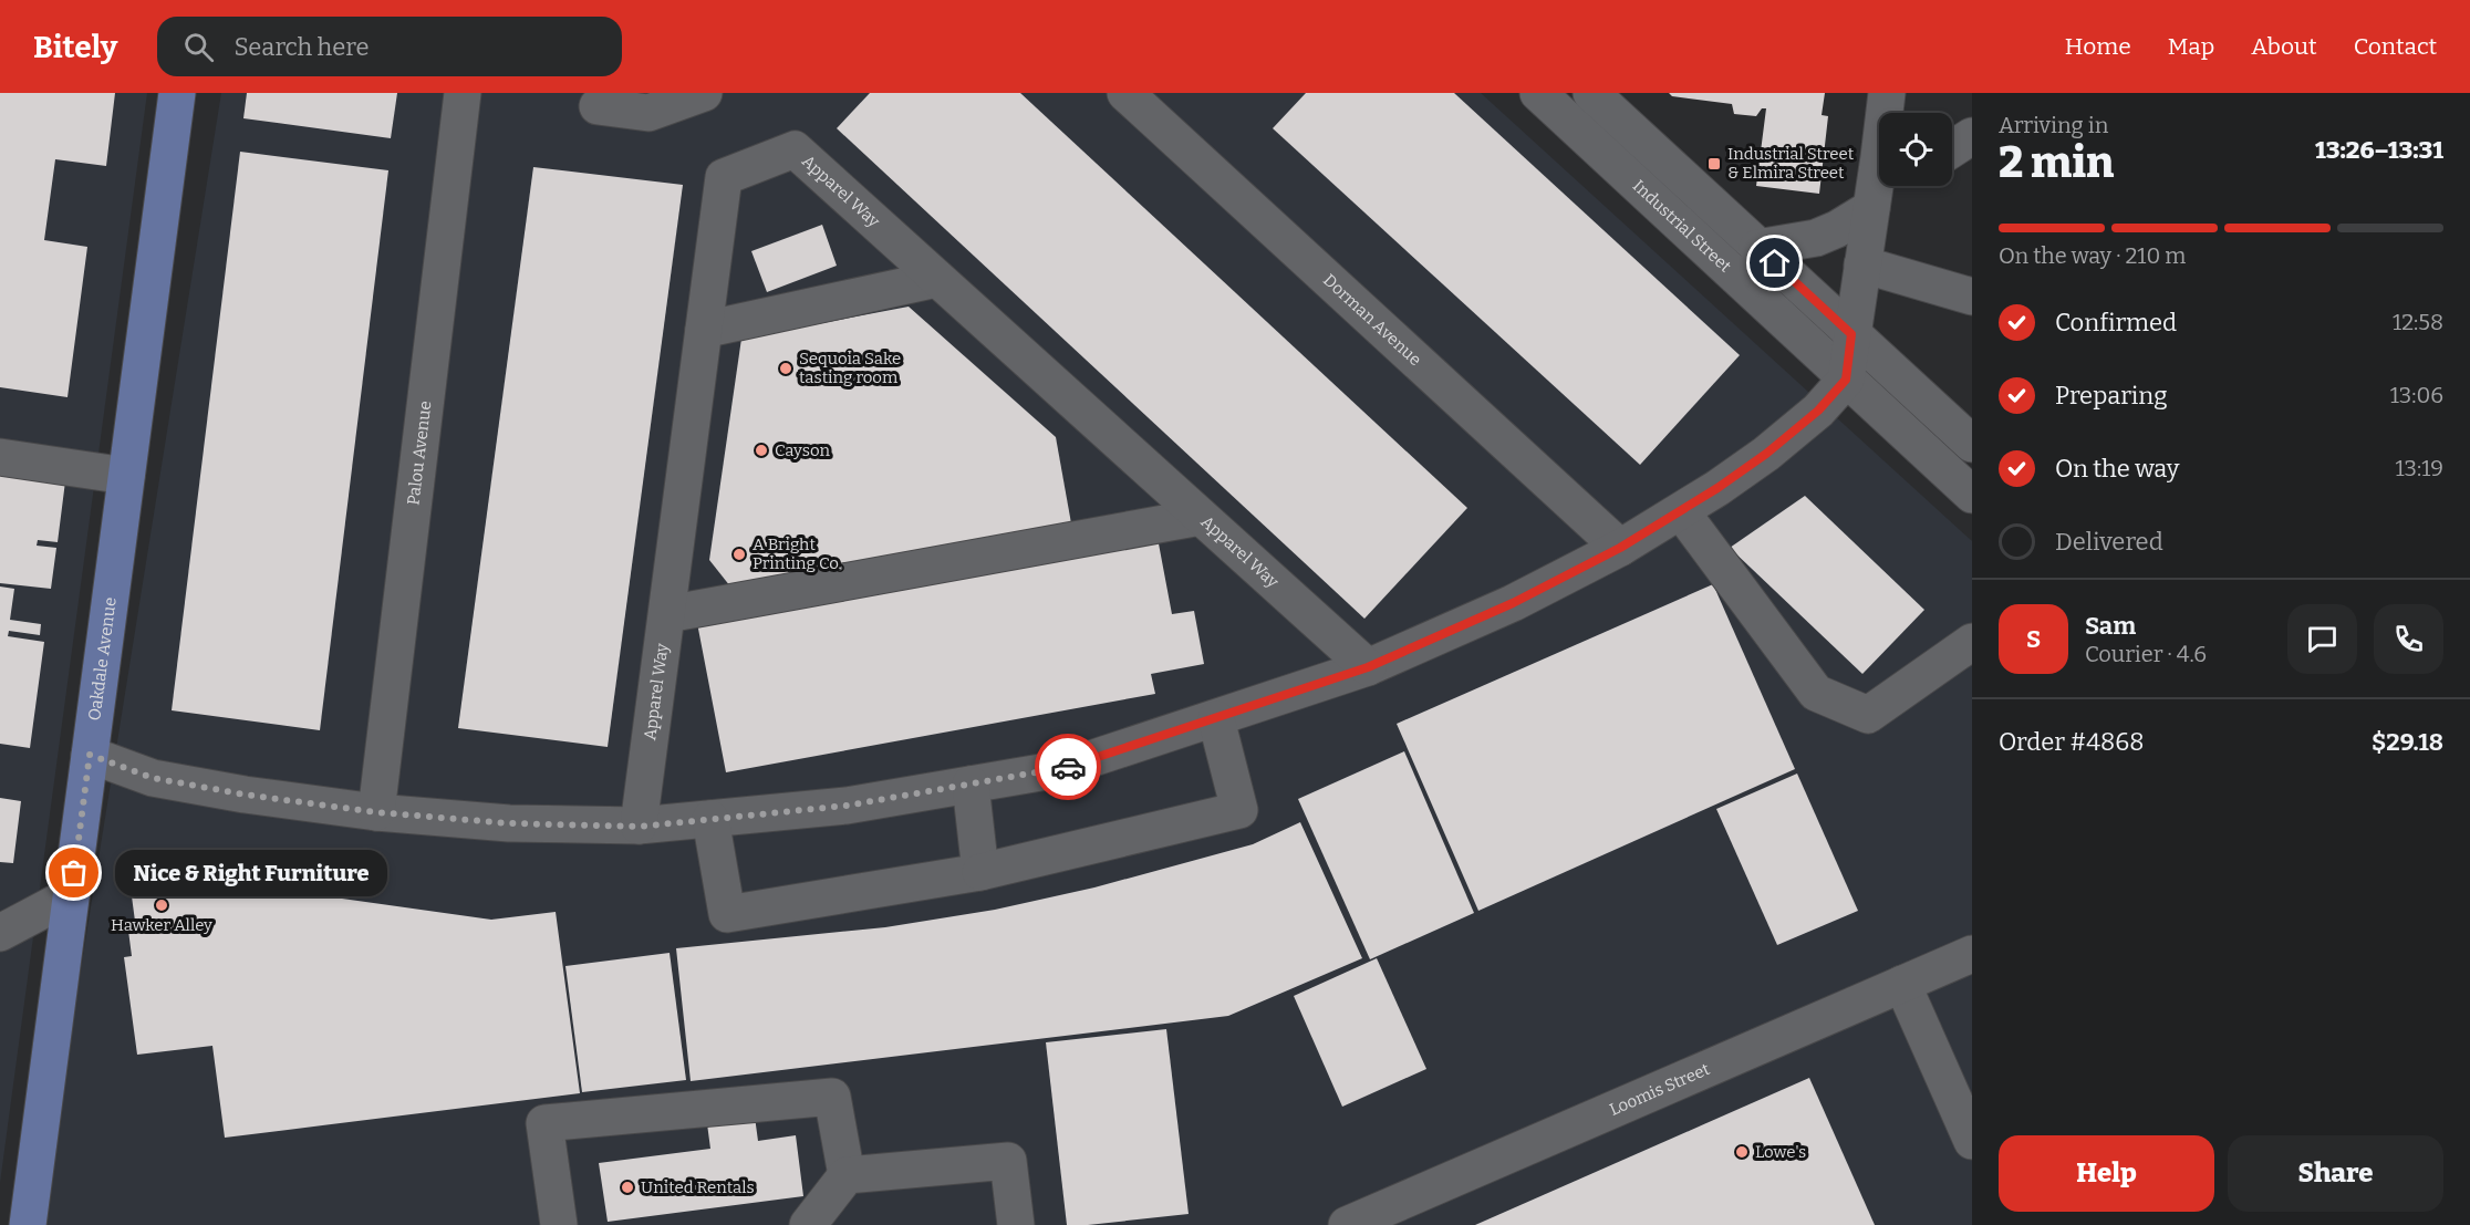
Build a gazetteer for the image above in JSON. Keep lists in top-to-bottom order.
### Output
{
  "streets": {
    "main road": ["Oakdale Avenue"],
    "street": [
      "Apparel Way",
      "Industrial Street",
      "Dorman Avenue",
      "Palou Avenue",
      "Loomis Street"
    ]
  },
  "places": {
    "transit": ["Industrial Street & Elmira Street"],
    "other": [
      "Sequoia Sake tasting room",
      "Cayson",
      "A Bright Printing Co.",
      "Nice & Right Furniture",
      "Hawker Alley",
      "Lowe's",
      "United Rentals"
    ]
  },
  "page": {
    "header": "Bitely",
    "search": "Search here",
    "nav": [
      "Home",
      "Map",
      "About",
      "Contact"
    ],
    "heading": ["2 min", "Arriving in", "13:26–13:31"],
    "panel": [
      "Sam",
      "Courier · 4.6",
      "Order #4868",
      "$29.18"
    ],
    "bar": "On the way · 210 m",
    "list": [
      ["Confirmed", "12:58"],
      ["Preparing", "13:06"],
      ["On the way", "13:19"],
      "Delivered"
    ],
    "round": "S",
    "bubble": "Nice & Right Furniture",
    "buttons": ["Help", "Share"]
  }
}
